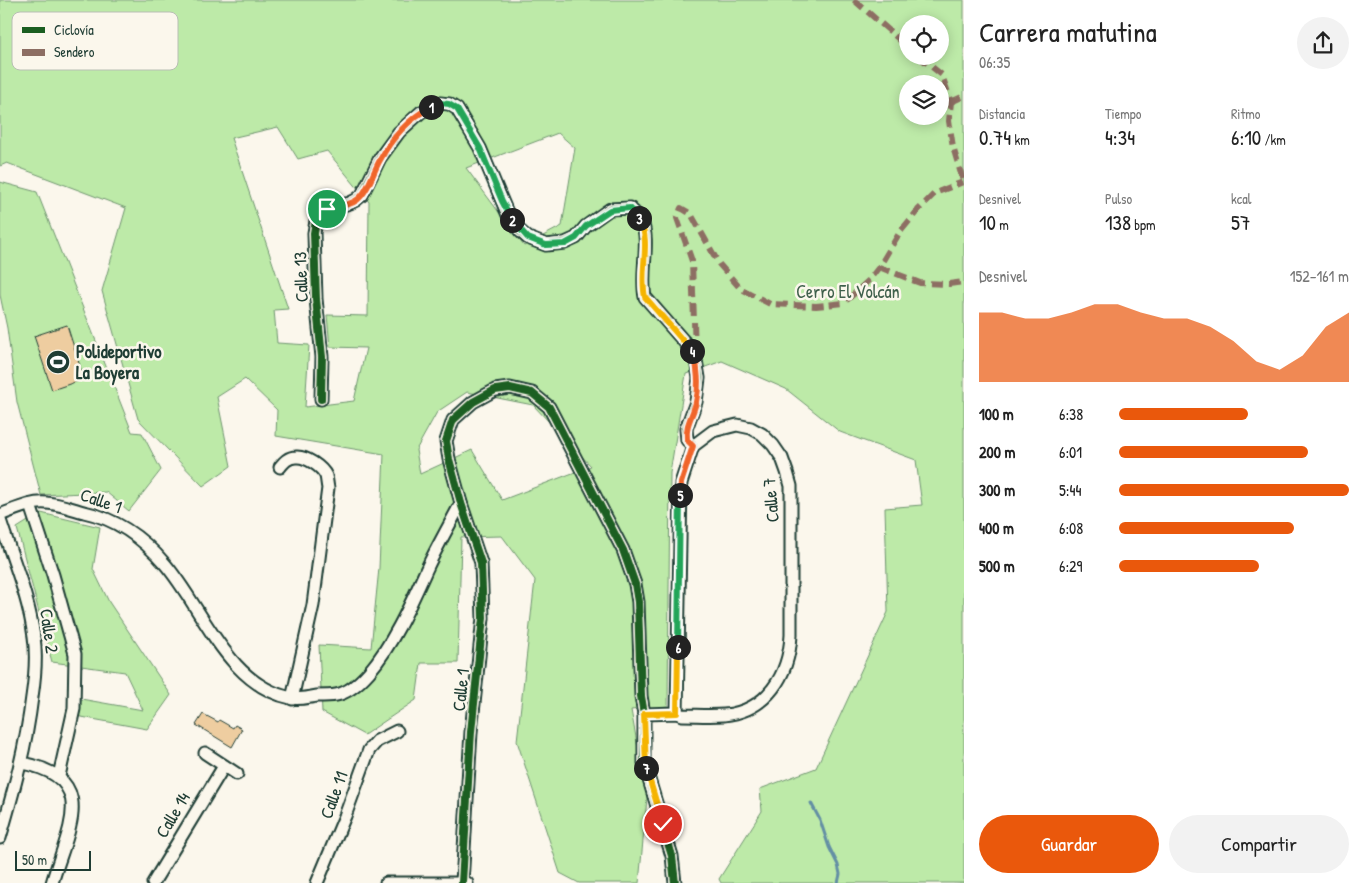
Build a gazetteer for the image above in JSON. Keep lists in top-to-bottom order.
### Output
{
  "streets": {
    "street": [
      "Calle 13",
      "Calle 7",
      "Calle 1",
      "Calle 2",
      "Calle 11",
      "Calle 14"
    ]
  },
  "crossings": [
    ["Calle 13", "Calle 7"]
  ],
  "parks": ["Cerro El Volcán"],
  "places": {
    "sports": ["Polideportivo La Boyera"]
  },
  "legend": ["Ciclovía", "Sendero"],
  "scale_bar": "50 m",
  "page": {
    "heading": ["Carrera matutina", "06:35"],
    "stats": [
      ["Distancia", "0.74 km"],
      ["Tiempo", "4:34"],
      ["Ritmo", "6:10 /km"],
      ["Desnivel", "10 m"],
      ["Pulso", "138 bpm"],
      ["kcal", "57"]
    ],
    "pins": [
      "1",
      "3",
      "2",
      "4",
      "5",
      "6",
      "7"
    ],
    "chart": ["Desnivel", "152–161 m"],
    "list": [
      {
        "name": "100 m",
        "note": "6:38"
      },
      {
        "name": "200 m",
        "note": "6:01"
      },
      {
        "name": "300 m",
        "note": "5:44"
      },
      {
        "name": "400 m",
        "note": "6:08"
      },
      {
        "name": "500 m",
        "note": "6:29"
      }
    ],
    "buttons": ["Guardar", "Compartir"],
    "scale": "50 m"
  }
}
